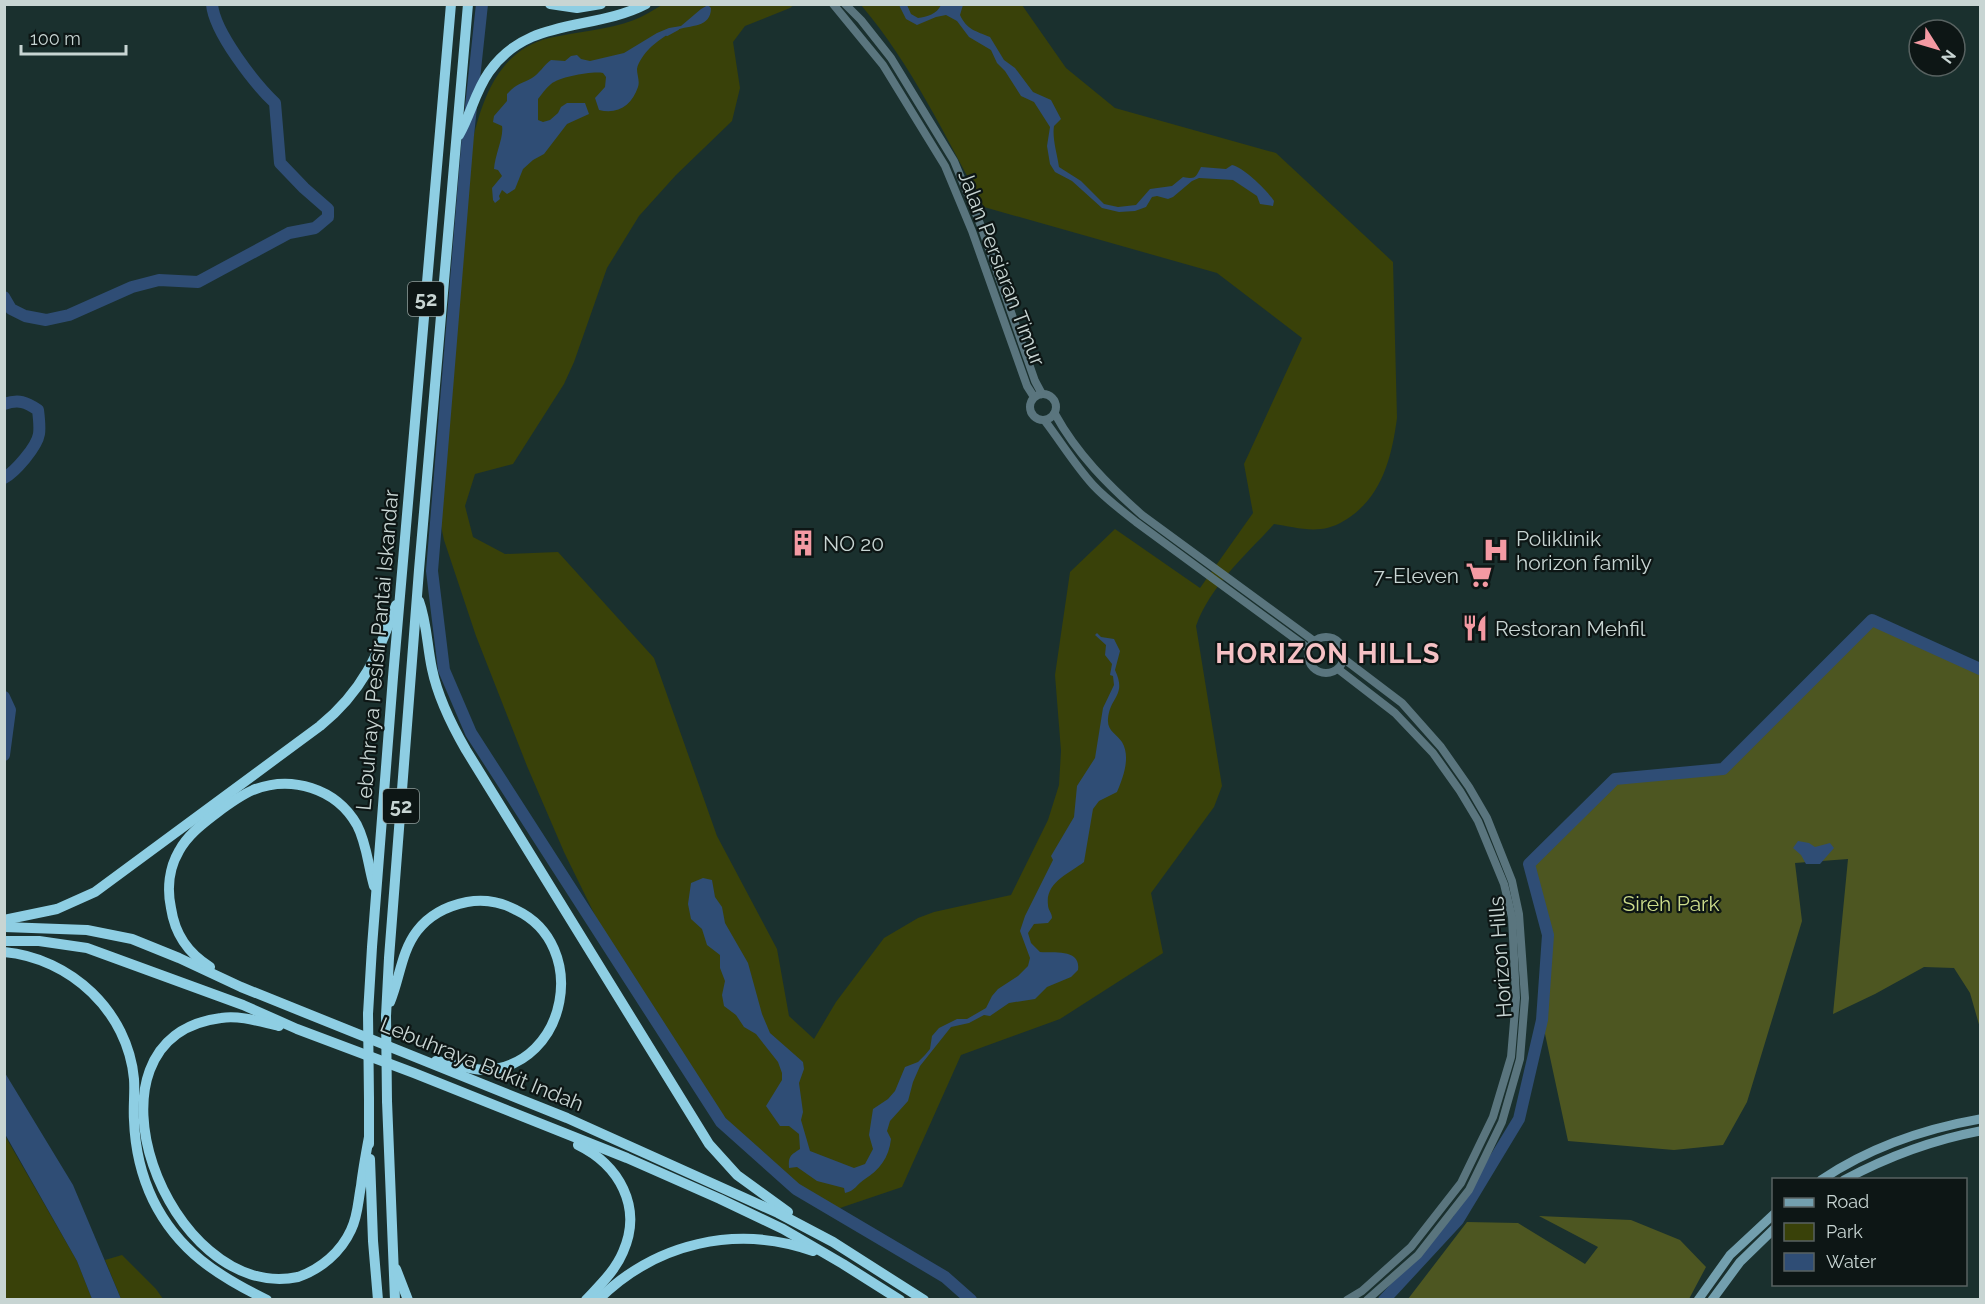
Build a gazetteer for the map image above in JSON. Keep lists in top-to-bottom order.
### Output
{
  "streets": {
    "highway": ["52", "Lebuhraya Pesisir Pantai Iskandar", "Lebuhraya Bukit Indah"],
    "street": ["Jalan Persiaran Timur", "Horizon Hills"]
  },
  "crossings": [
    ["Jalan Persiaran Timur", "Horizon Hills"]
  ],
  "districts": ["HORIZON HILLS"],
  "parks": ["Sireh Park"],
  "places": {
    "building": ["NO 20"],
    "hospital": ["Poliklinik horizon family"],
    "supermarket": ["7-Eleven"],
    "restaurant": ["Restoran Mehfil"]
  },
  "legend": ["Road", "Park", "Water"],
  "scale_bar": "100 m",
  "north": "bottom right"
}
